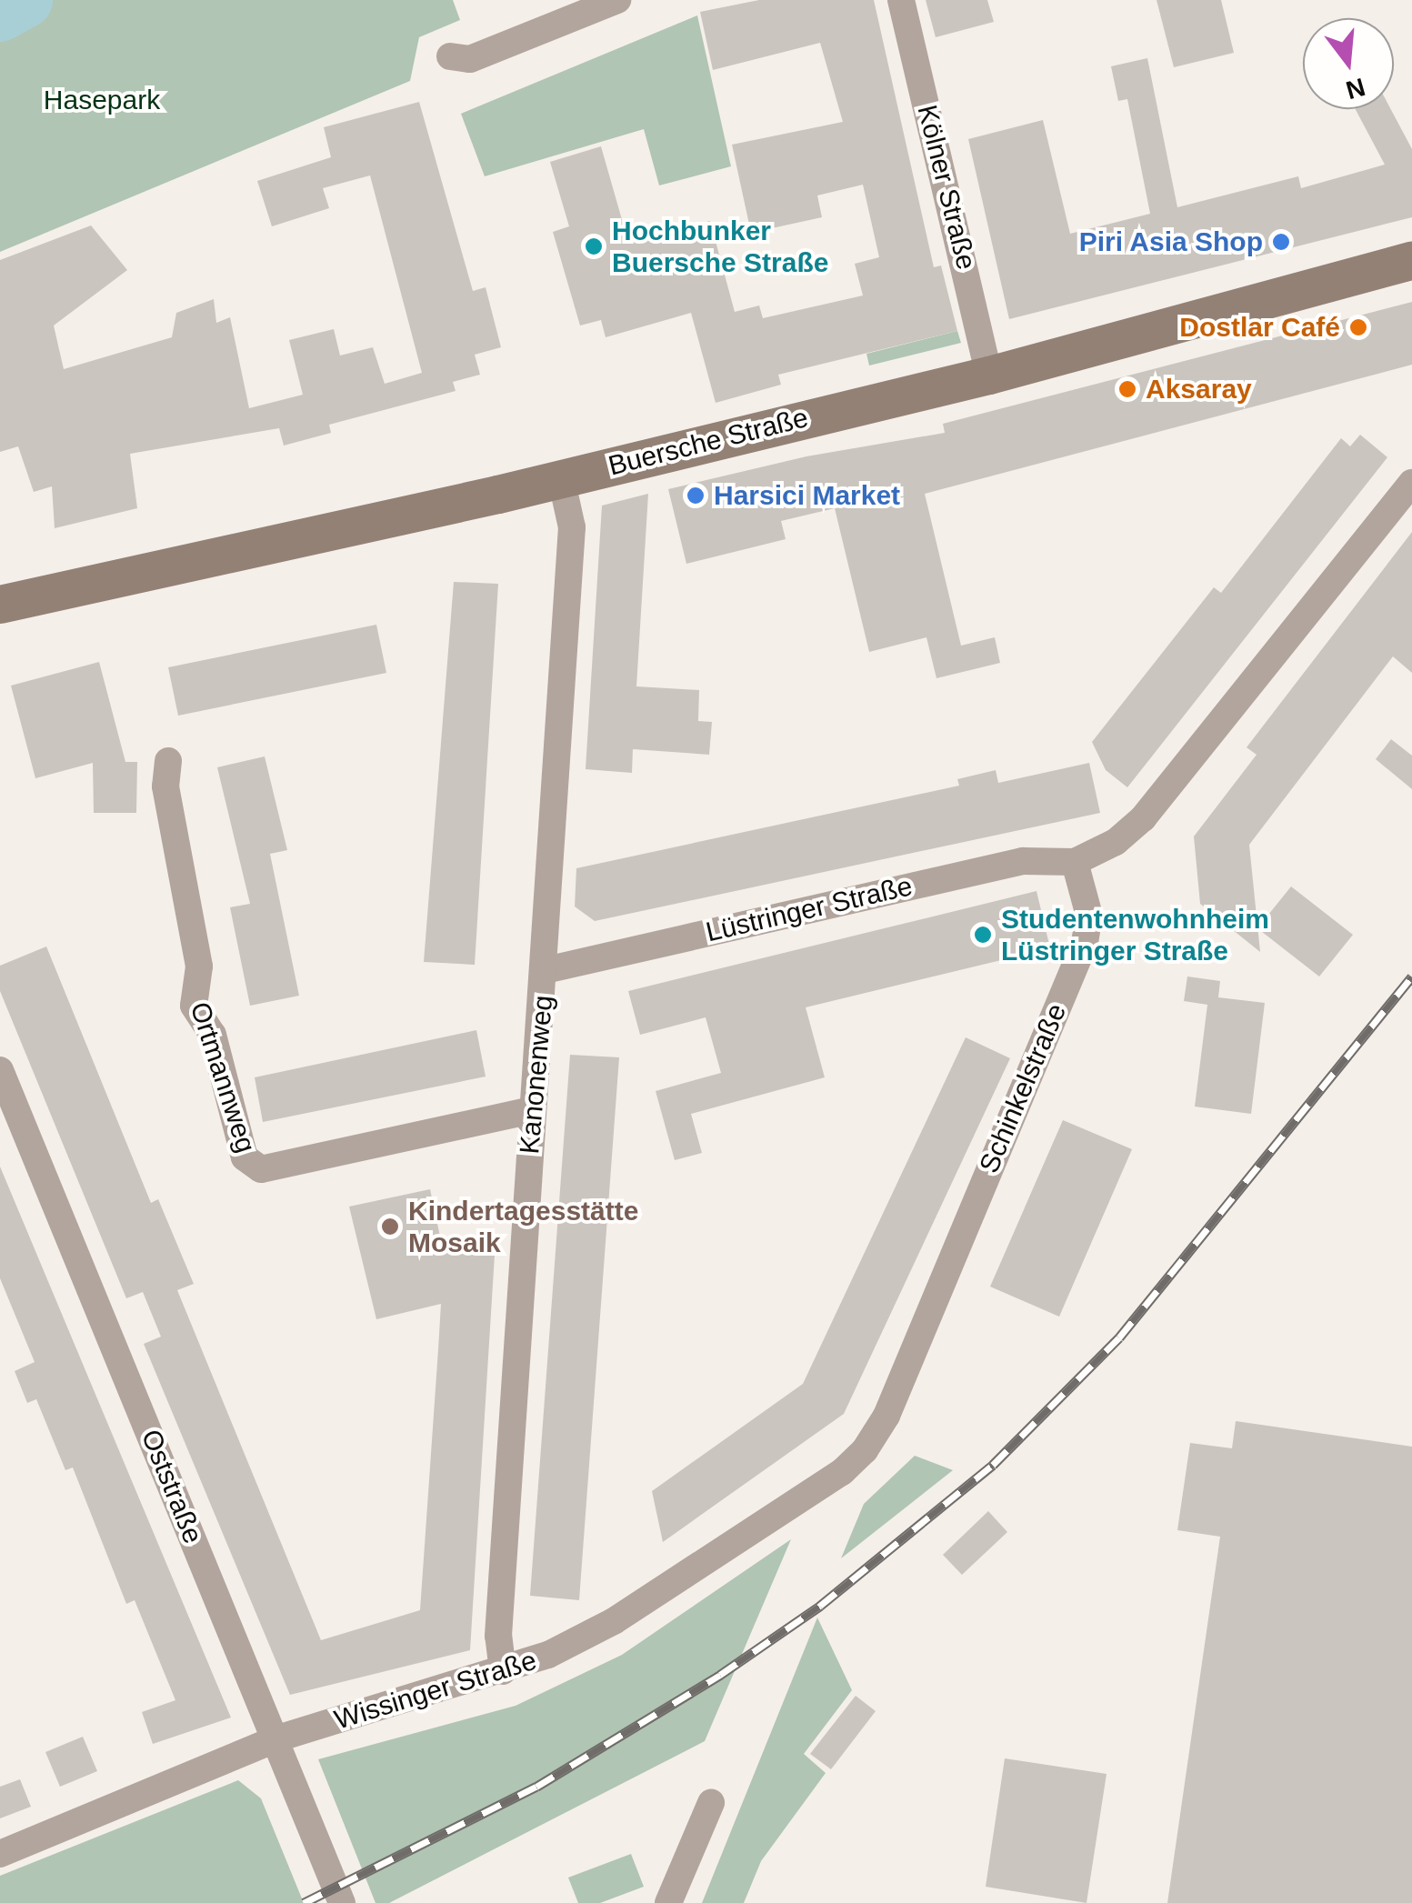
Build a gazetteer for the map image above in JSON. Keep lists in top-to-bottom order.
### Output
{
  "streets": {
    "main road": ["Buersche Straße"],
    "street": [
      "Kölner Straße",
      "Lüstringer Straße",
      "Kanonenweg",
      "Ortmannweg",
      "Schinkelstraße",
      "Oststraße",
      "Wissinger Straße"
    ]
  },
  "crossings": [
    ["Kölner Straße", "Buersche Straße"],
    ["Buersche Straße", "Kanonenweg"],
    ["Lüstringer Straße", "Kanonenweg"],
    ["Lüstringer Straße", "Schinkelstraße"],
    ["Kanonenweg", "Ortmannweg"],
    ["Kanonenweg", "Wissinger Straße"],
    ["Schinkelstraße", "Wissinger Straße"],
    ["Oststraße", "Wissinger Straße"]
  ],
  "parks": ["Hasepark"],
  "places": [
    "Piri Asia Shop",
    "Hochbunker Buersche Straße",
    "Dostlar Café",
    "Aksaray",
    "Harsici Market",
    "Studentenwohnheim Lüstringer Straße",
    "Kindertagesstätte Mosaik"
  ],
  "north": "bottom"
}
